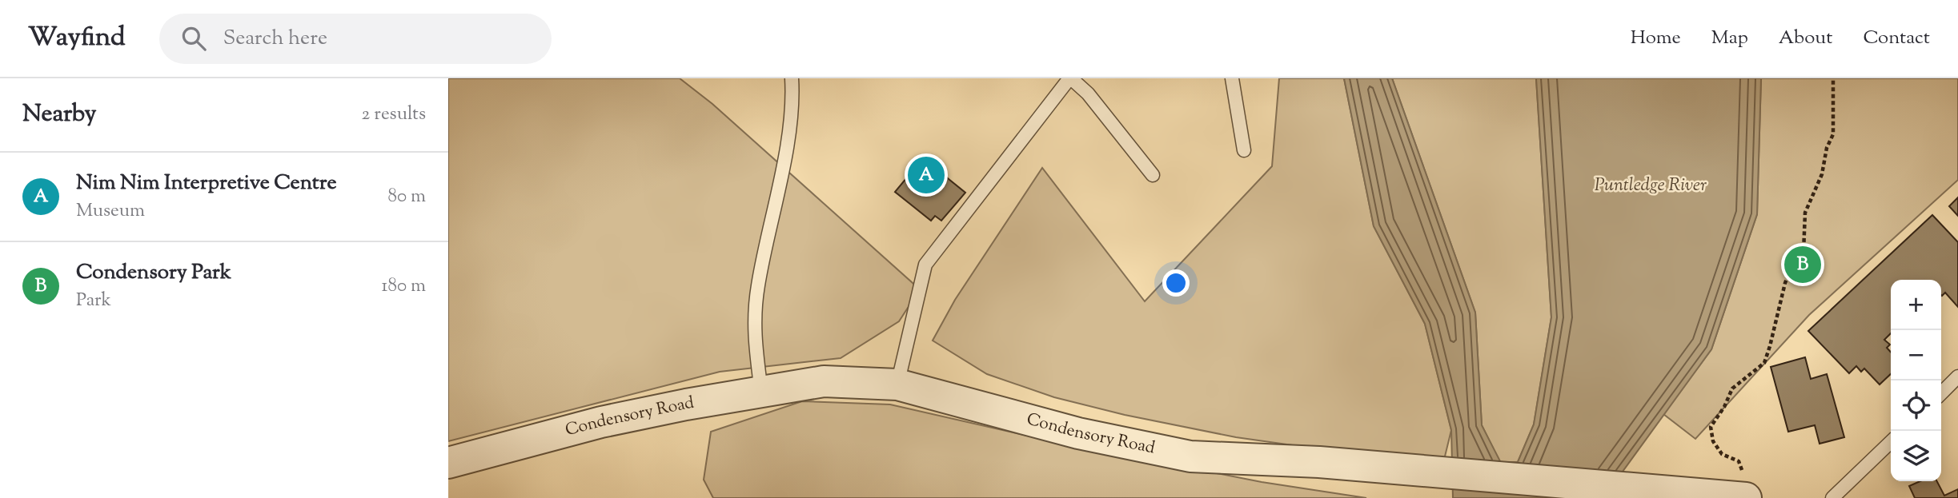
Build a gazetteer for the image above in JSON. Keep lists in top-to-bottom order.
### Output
{
  "streets": {
    "street": ["Condensory Road"]
  },
  "water": ["Puntledge River"],
  "page": {
    "header": "Wayfind",
    "search": "Search here",
    "nav": [
      "Home",
      "Map",
      "About",
      "Contact"
    ],
    "heading": ["Nearby", "2 results"],
    "list": [
      {
        "mark": "A",
        "name": "Nim Nim Interpretive Centre",
        "note": "Museum",
        "value": "80 m"
      },
      {
        "mark": "B",
        "name": "Condensory Park",
        "note": "Park",
        "value": "180 m"
      }
    ],
    "pins": ["A", "B"],
    "map_buttons": ["+", "−"]
  }
}
